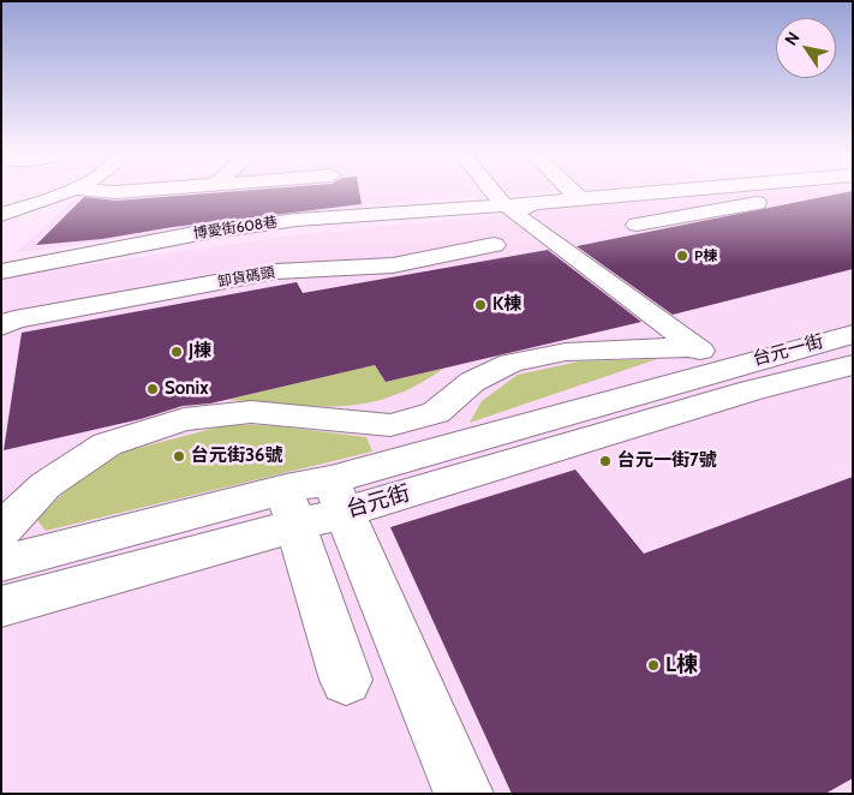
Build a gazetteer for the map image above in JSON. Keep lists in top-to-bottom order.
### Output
{
  "streets": {
    "street": [
      "博愛街608巷",
      "卸貨碼頭",
      "台元一街",
      "台元街"
    ]
  },
  "crossings": [
    ["台元一街", "台元街"]
  ],
  "places": [
    "P棟",
    "K棟",
    "J棟",
    "Sonix",
    "台元街36號",
    "台元一街7號",
    "L棟"
  ],
  "north": "top left"
}
